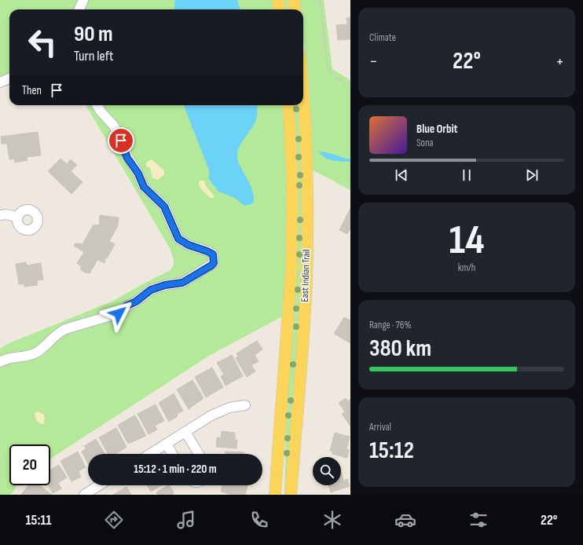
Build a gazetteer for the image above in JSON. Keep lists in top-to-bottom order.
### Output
{
  "streets": {
    "main road": ["East Indian Trail"]
  },
  "page": {
    "tile": [
      "Climate",
      ["14", "km/h"],
      ["Range · 76%", "380 km"],
      ["Arrival", "15:12"]
    ],
    "turn": ["90 m", "Turn left"],
    "heat": ["−", "22°", "+"],
    "then": "Then",
    "song": ["Blue Orbit", "Sona"],
    "limit": "20",
    "trip": "15:12 · 1 min · 220 m",
    "tabs": ["15:11", "22°"]
  }
}
